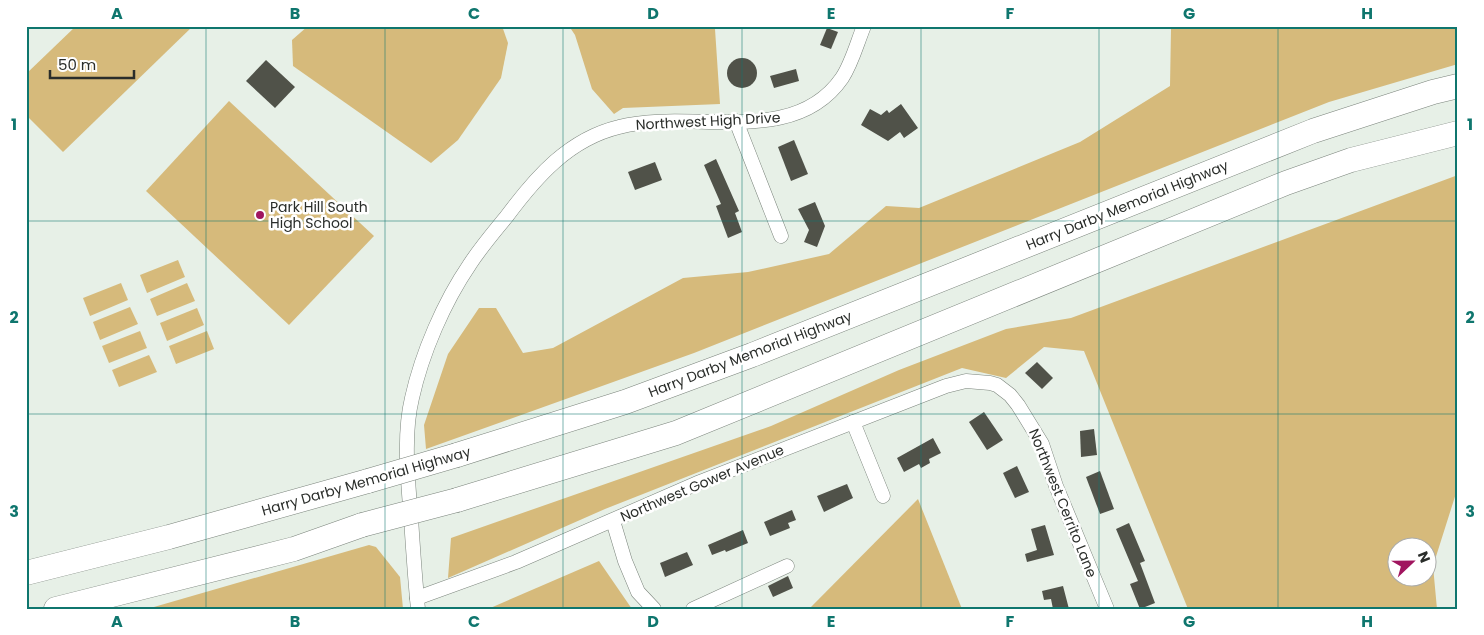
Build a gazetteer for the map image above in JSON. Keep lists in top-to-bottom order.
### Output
{
  "streets": {
    "highway": ["Harry Darby Memorial Highway"],
    "street": ["Northwest High Drive", "Northwest Gower Avenue", "Northwest Cerrito Lane"]
  },
  "crossings": [
    ["Northwest High Drive", "Northwest Gower Avenue"],
    ["Northwest Gower Avenue", "Northwest Cerrito Lane"]
  ],
  "places": ["Park Hill South High School"],
  "scale_bar": "50 m",
  "north": "right",
  "grid": {
    "columns": [
      "A",
      "B",
      "C",
      "D",
      "E",
      "F",
      "G",
      "H"
    ],
    "rows": ["1", "2", "3"]
  }
}
